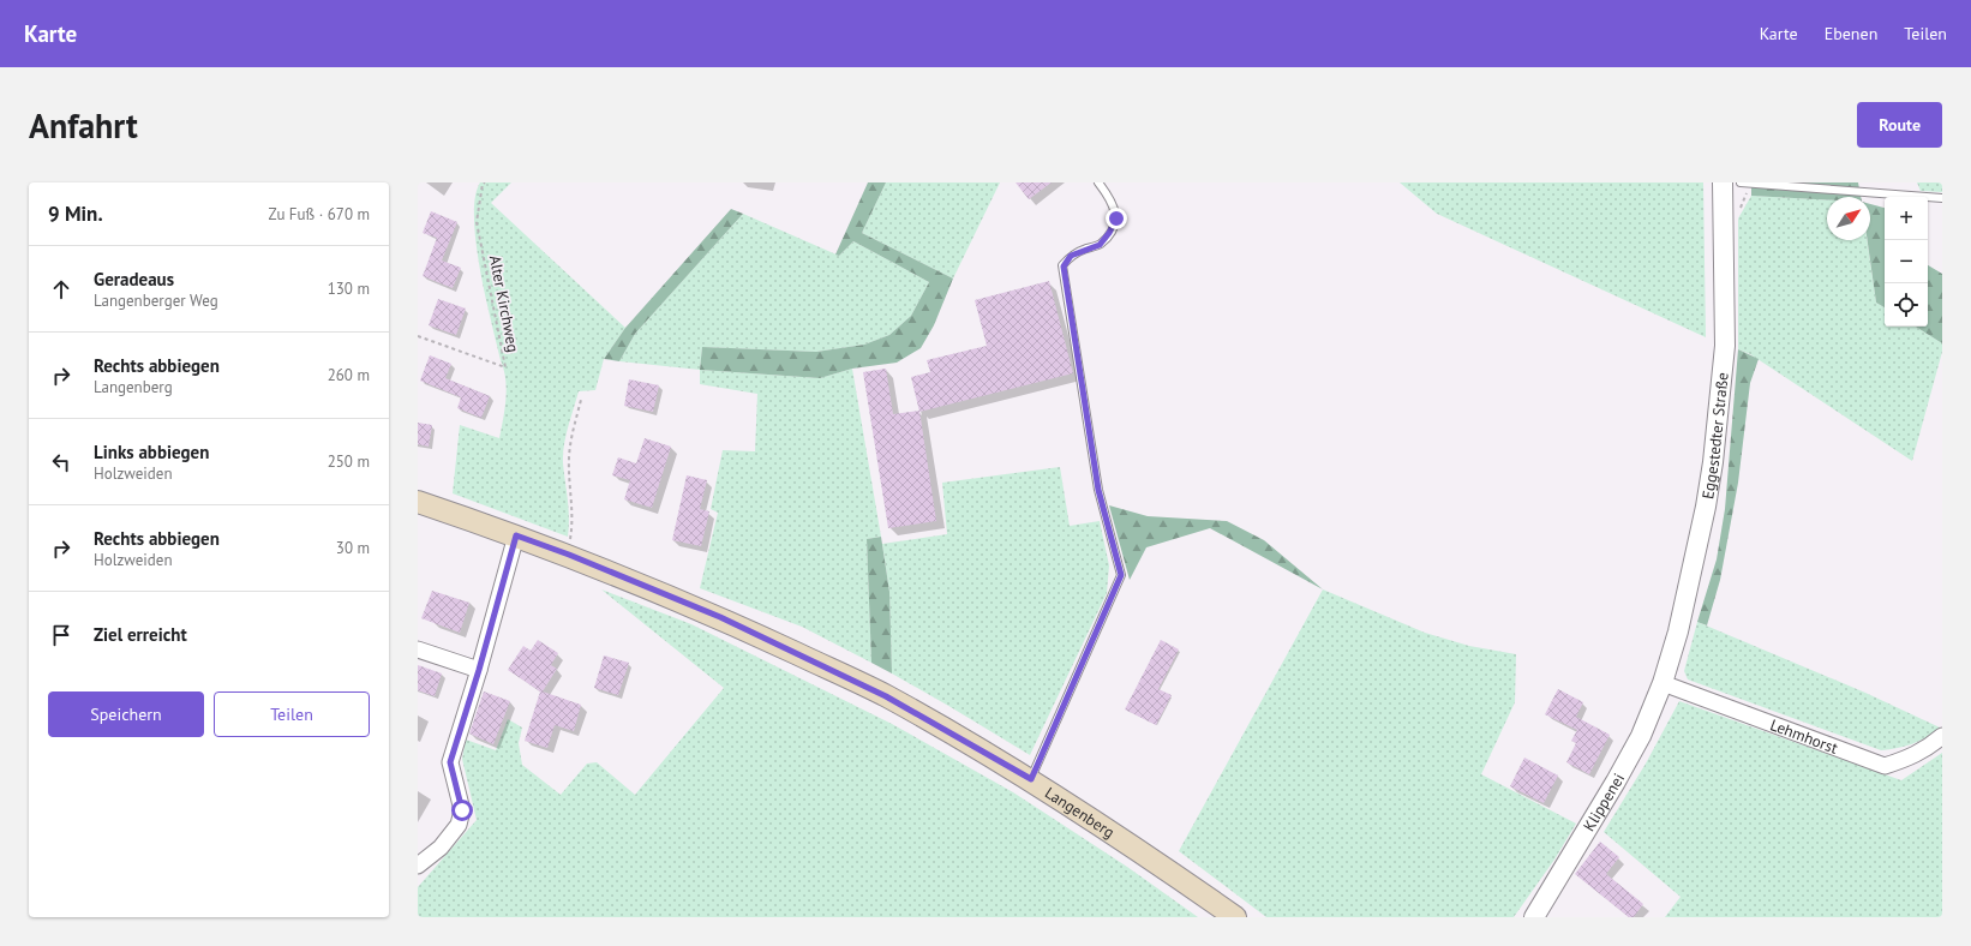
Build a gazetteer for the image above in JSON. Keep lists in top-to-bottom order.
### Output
{
  "streets": {
    "main road": ["Langenberg"],
    "street": ["Eggestedter Straße", "Lehmhorst", "Klippenei"],
    "path": ["Alter Kirchweg"]
  },
  "crossings": [
    ["Eggestedter Straße", "Lehmhorst"],
    ["Eggestedter Straße", "Klippenei"],
    ["Lehmhorst", "Klippenei"]
  ],
  "north": "top right",
  "page": {
    "header": "Karte",
    "nav": ["Karte", "Ebenen", "Teilen"],
    "buttons": [
      "Route",
      ["Speichern", "Teilen"]
    ],
    "title": "Anfahrt",
    "heading": ["9 Min.", "Zu Fuß · 670 m"],
    "map_buttons": ["+", "−"],
    "list": [
      ["Geradeaus", "Langenberger Weg", "130 m"],
      ["Rechts abbiegen", "Langenberg", "260 m"],
      ["Links abbiegen", "Holzweiden", "250 m"],
      ["Rechts abbiegen", "Holzweiden", "30 m"],
      "Ziel erreicht"
    ]
  }
}
